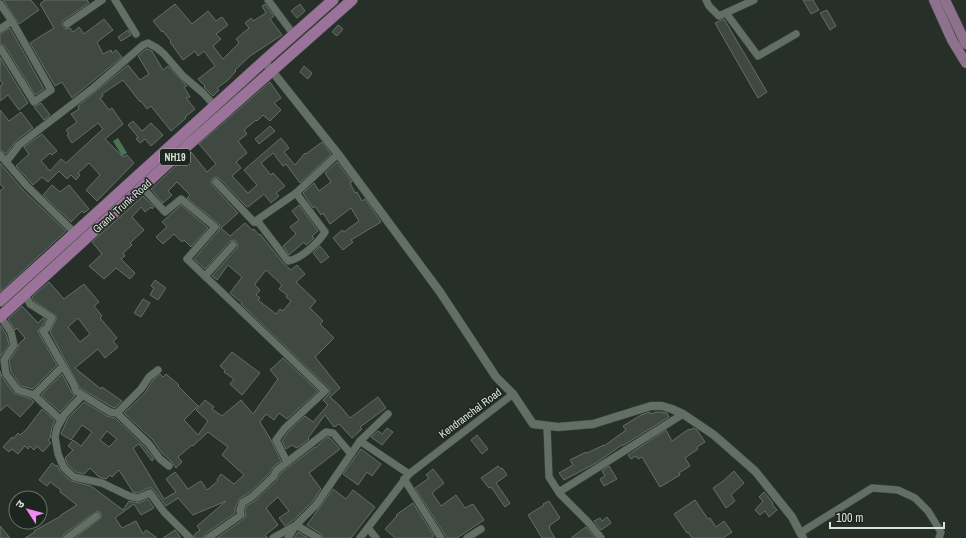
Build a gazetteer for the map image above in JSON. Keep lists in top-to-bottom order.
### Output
{
  "streets": {
    "highway": ["NH19", "Grand Trunk Road"],
    "street": ["Kendranchal Road"]
  },
  "scale_bar": "100 m",
  "north": "top left"
}
